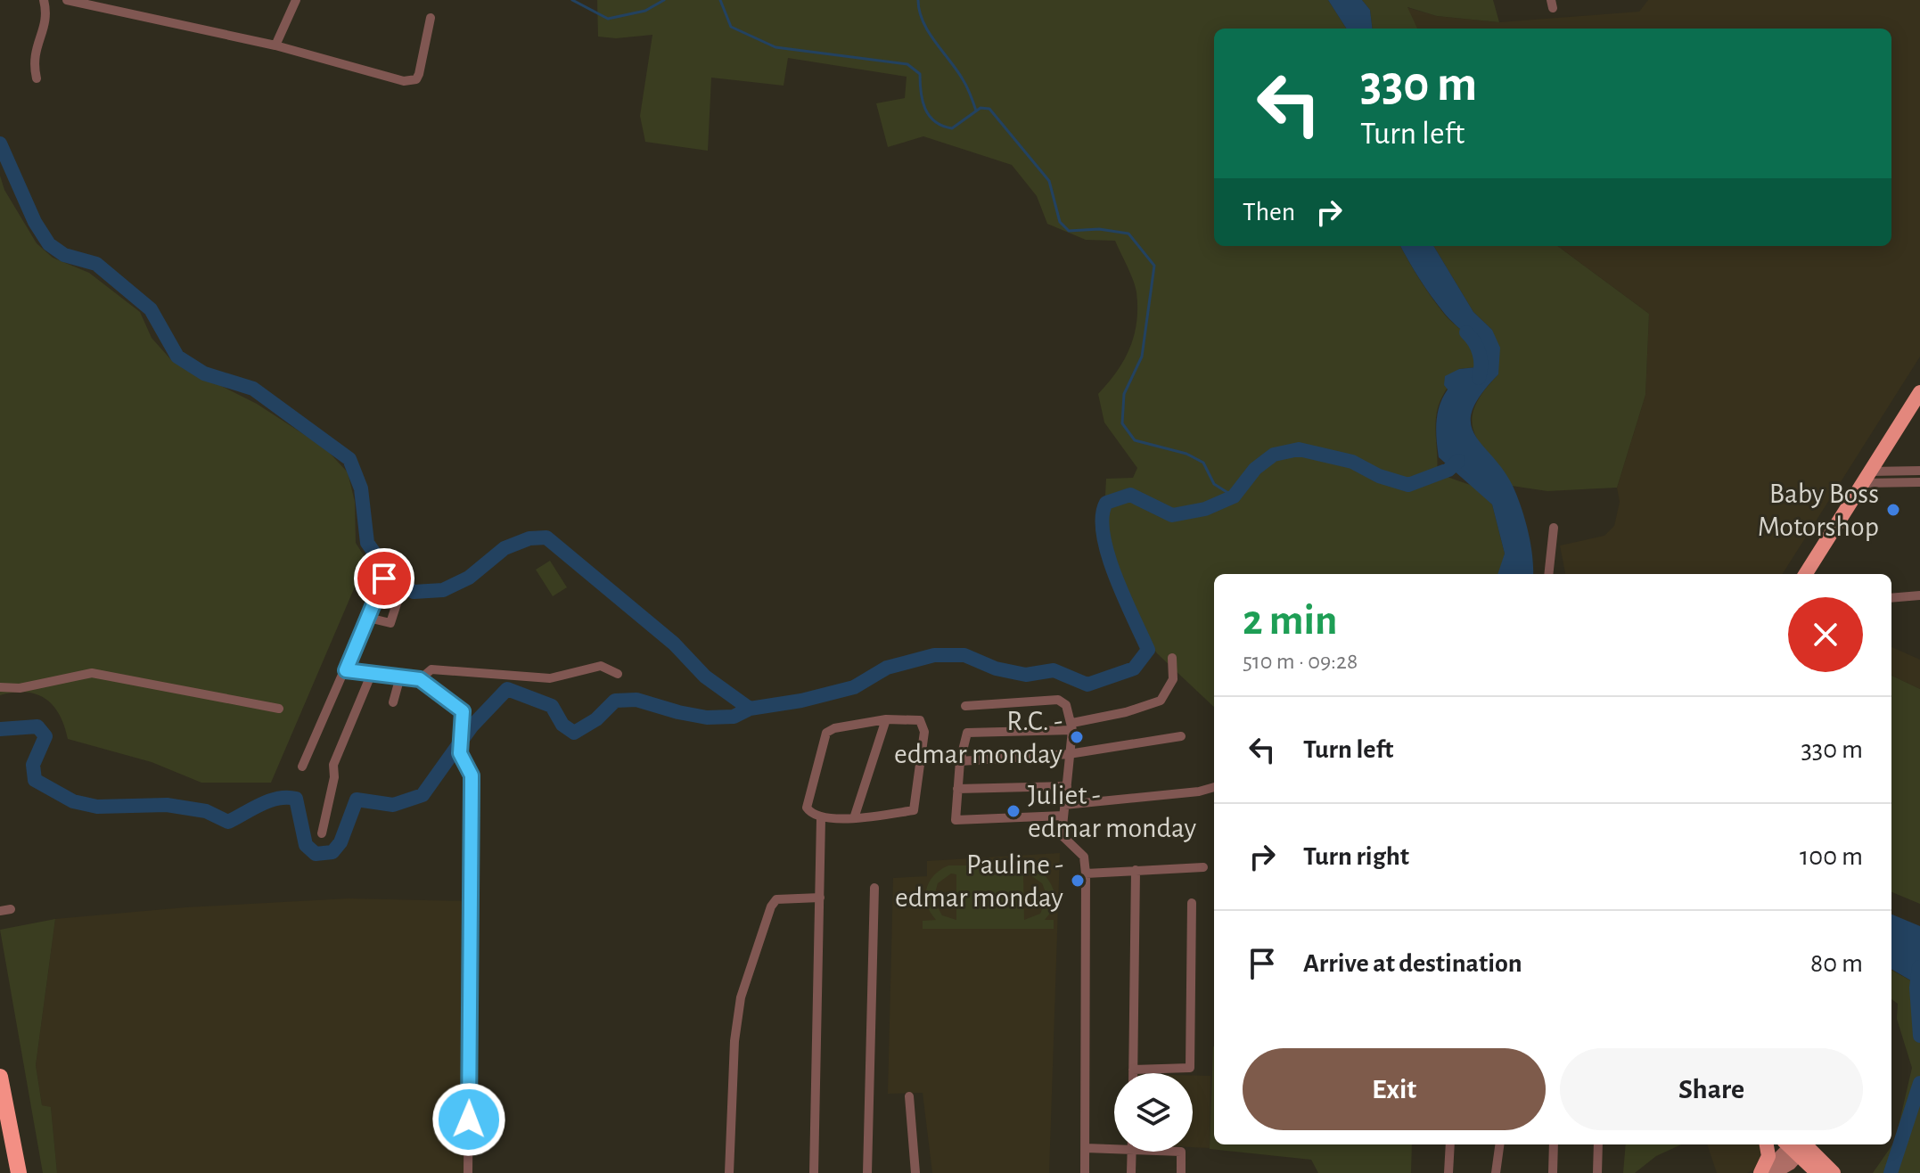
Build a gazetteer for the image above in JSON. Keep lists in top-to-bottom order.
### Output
{
  "places": [
    "Baby Boss Motorshop",
    "R.C. - edmar monday",
    "Juliet - edmar monday",
    "Pauline - edmar monday"
  ],
  "page": {
    "turn": ["330 m", "Turn left"],
    "then": "Then",
    "heading": ["2 min", "510 m · 09:28"],
    "list": [
      {
        "name": "Turn left",
        "value": "330 m"
      },
      {
        "name": "Turn right",
        "value": "100 m"
      },
      {
        "name": "Arrive at destination",
        "value": "80 m"
      }
    ],
    "buttons": ["Exit", "Share"]
  }
}
